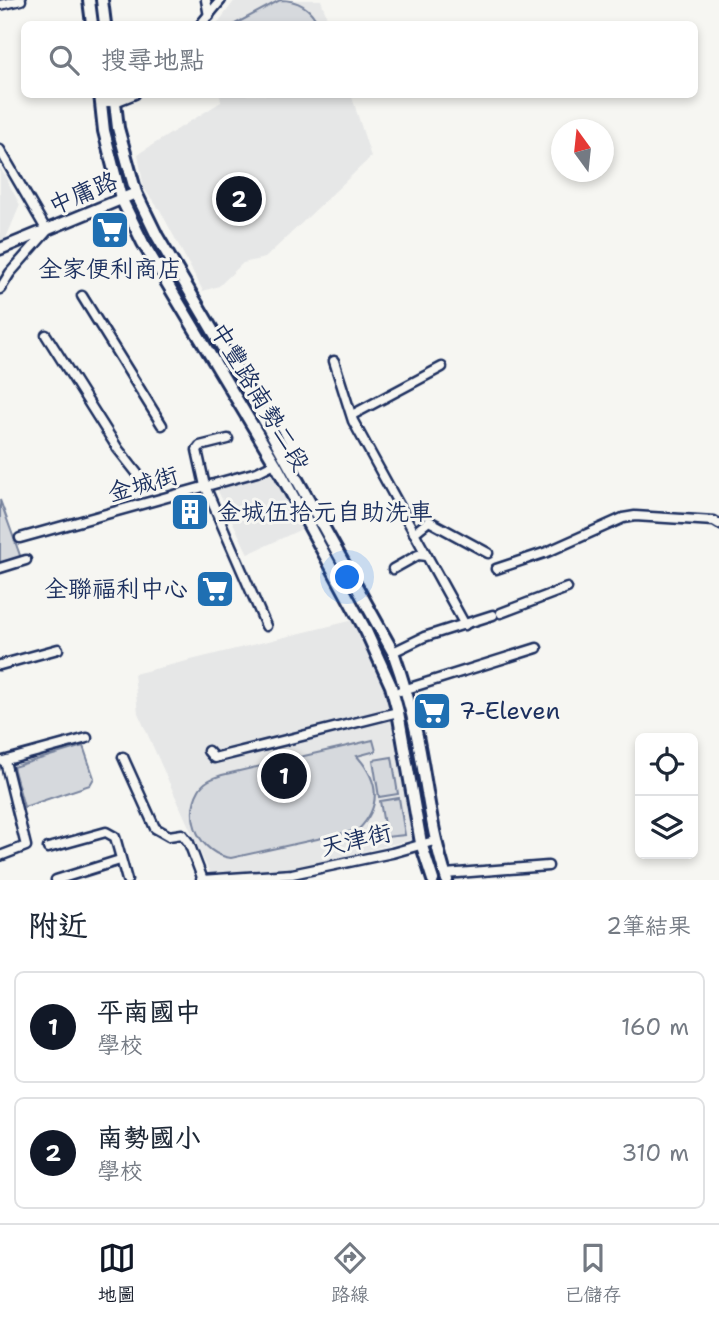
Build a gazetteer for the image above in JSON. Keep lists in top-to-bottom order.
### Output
{
  "streets": {
    "main road": ["中豐路南勢二段"],
    "street": ["中庸路", "金城街", "天津街"]
  },
  "crossings": [
    ["中庸路", "中豐路南勢二段"],
    ["中豐路南勢二段", "金城街"],
    ["中豐路南勢二段", "天津街"]
  ],
  "places": {
    "supermarket": ["全家便利商店", "全聯福利中心", "7-Eleven"],
    "building": ["金城伍拾元自助洗車"]
  },
  "north": "top",
  "page": {
    "search": "搜尋地點",
    "pins": ["2", "1"],
    "heading": ["附近", "2筆結果"],
    "list": [
      {
        "mark": "1",
        "name": "平南國中",
        "note": "學校",
        "value": "160 m"
      },
      {
        "mark": "2",
        "name": "南勢國小",
        "note": "學校",
        "value": "310 m"
      }
    ],
    "nav": ["地圖", "路線", "已儲存"]
  }
}
